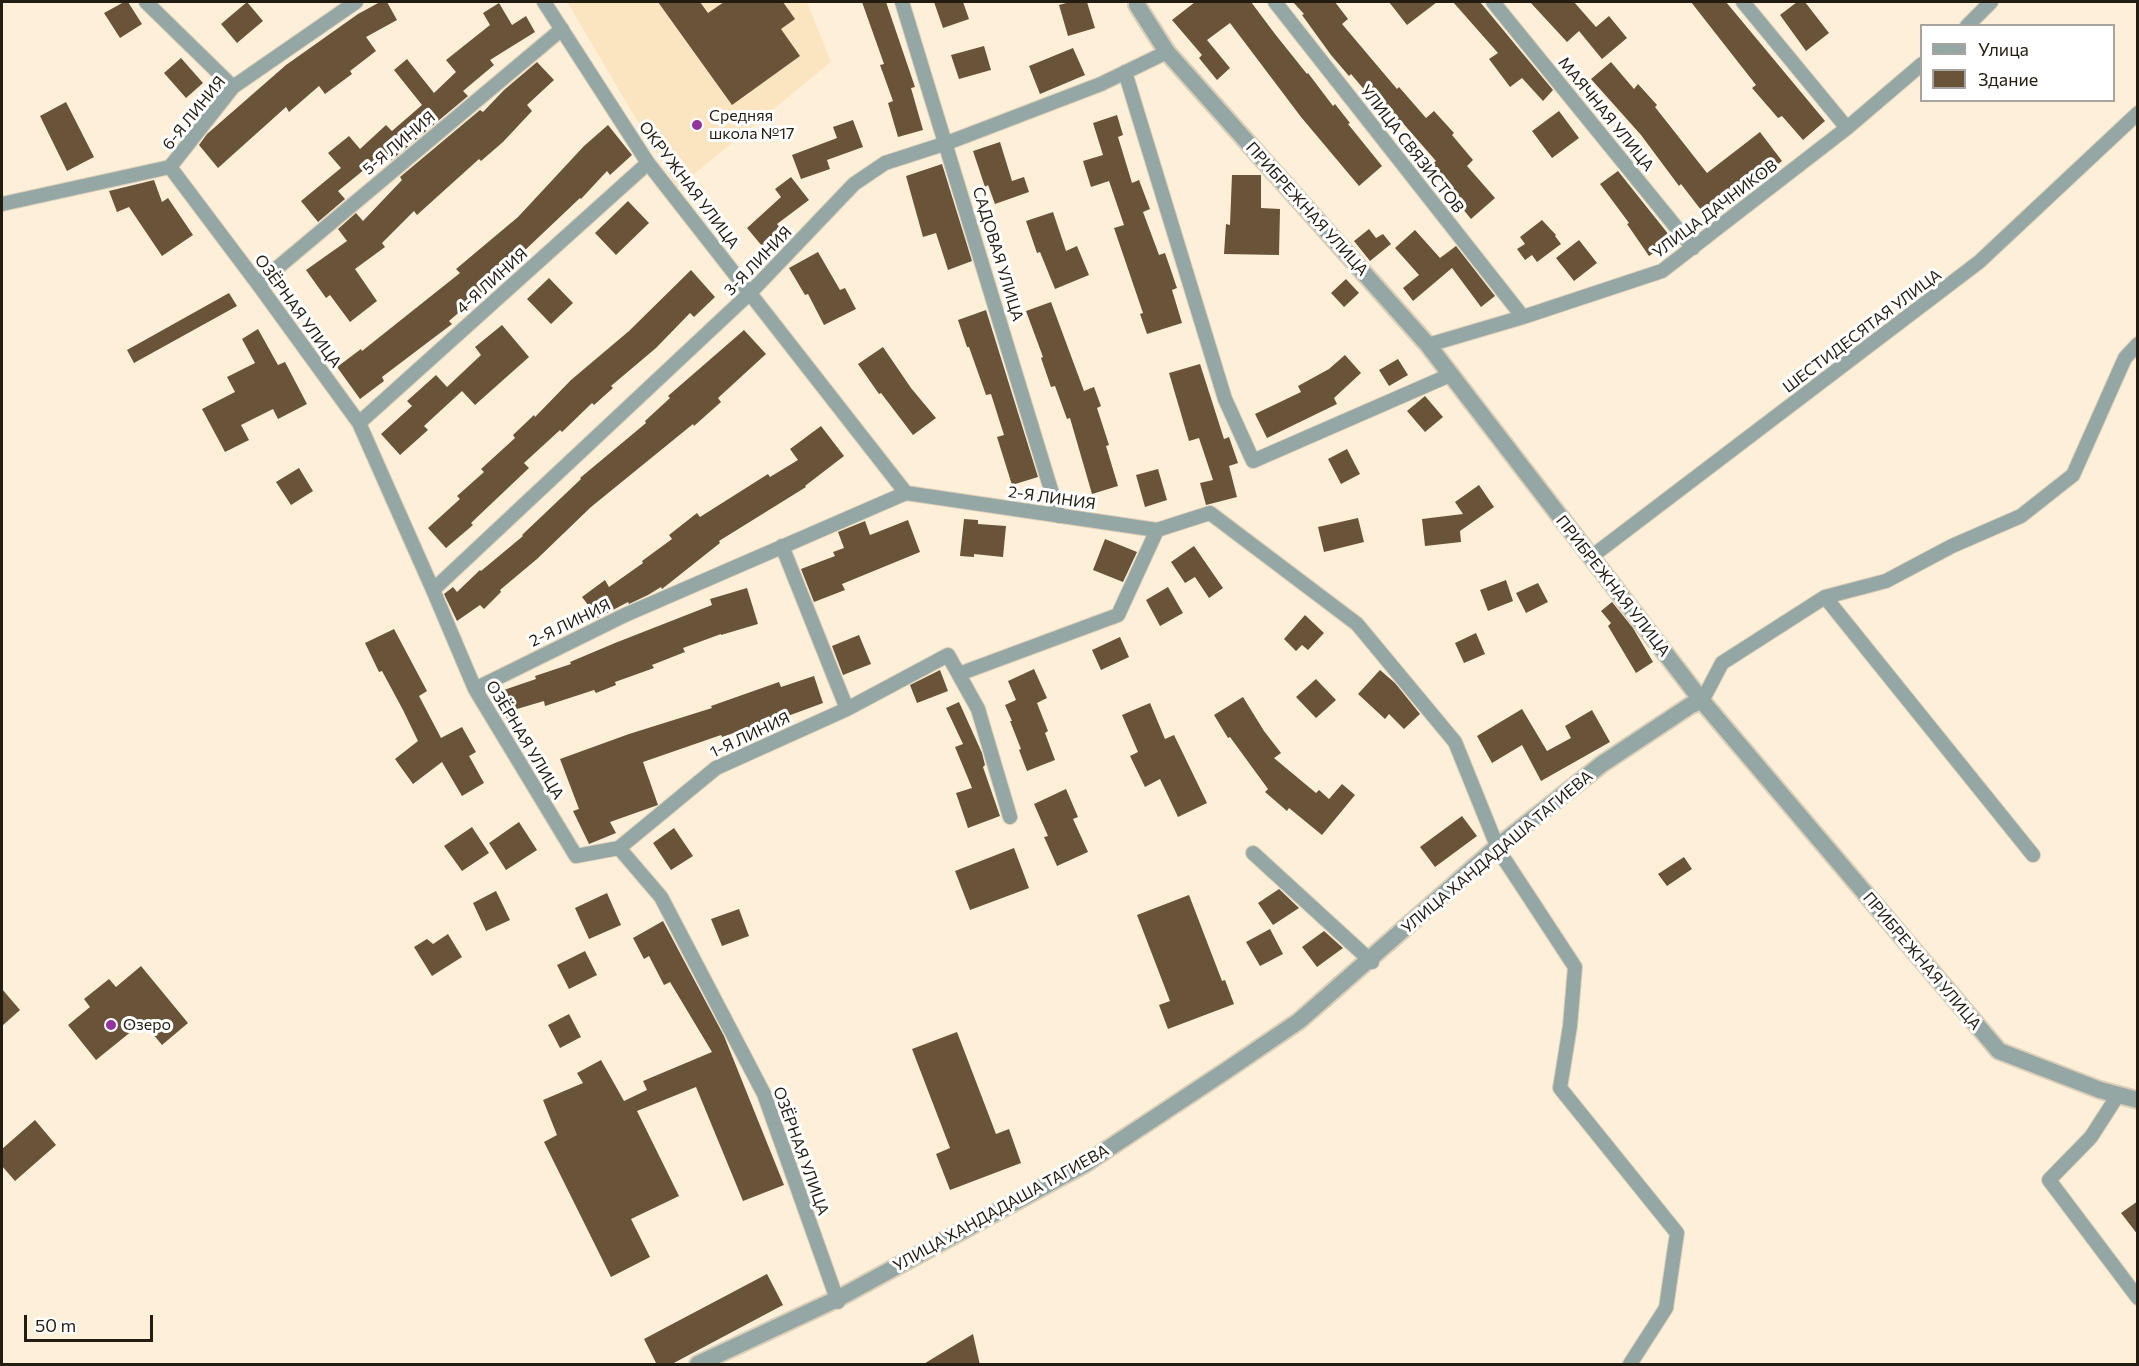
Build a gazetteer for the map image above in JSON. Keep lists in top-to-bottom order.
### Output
{
  "streets": {
    "street": [
      "6-Я ЛИНИЯ",
      "МАЯЧНАЯ УЛИЦА",
      "5-Я ЛИНИЯ",
      "УЛИЦА СВЯЗИСТОВ",
      "ОКРУЖНАЯ УЛИЦА",
      "ПРИБРЕЖНАЯ УЛИЦА",
      "УЛИЦА ДАЧНИКОВ",
      "САДОВАЯ УЛИЦА",
      "3-Я ЛИНИЯ",
      "4-Я ЛИНИЯ",
      "ОЗЁРНАЯ УЛИЦА",
      "ШЕСТИДЕСЯТАЯ УЛИЦА",
      "2-Я ЛИНИЯ",
      "1-Я ЛИНИЯ",
      "УЛИЦА ХАНДАДАША ТАГИЕВА"
    ]
  },
  "crossings": [
    ["6-Я ЛИНИЯ", "ОЗЁРНАЯ УЛИЦА"],
    ["МАЯЧНАЯ УЛИЦА", "УЛИЦА ДАЧНИКОВ"],
    ["5-Я ЛИНИЯ", "ОКРУЖНАЯ УЛИЦА"],
    ["5-Я ЛИНИЯ", "ОЗЁРНАЯ УЛИЦА"],
    ["УЛИЦА СВЯЗИСТОВ", "УЛИЦА ДАЧНИКОВ"],
    ["ОКРУЖНАЯ УЛИЦА", "3-Я ЛИНИЯ"],
    ["ОКРУЖНАЯ УЛИЦА", "4-Я ЛИНИЯ"],
    ["ОКРУЖНАЯ УЛИЦА", "2-Я ЛИНИЯ"],
    ["ПРИБРЕЖНАЯ УЛИЦА", "УЛИЦА ДАЧНИКОВ"],
    ["ПРИБРЕЖНАЯ УЛИЦА", "3-Я ЛИНИЯ"],
    ["ПРИБРЕЖНАЯ УЛИЦА", "ШЕСТИДЕСЯТАЯ УЛИЦА"],
    ["ПРИБРЕЖНАЯ УЛИЦА", "УЛИЦА ХАНДАДАША ТАГИЕВА"],
    ["САДОВАЯ УЛИЦА", "3-Я ЛИНИЯ"],
    ["САДОВАЯ УЛИЦА", "2-Я ЛИНИЯ"],
    ["3-Я ЛИНИЯ", "ОЗЁРНАЯ УЛИЦА"],
    ["4-Я ЛИНИЯ", "ОЗЁРНАЯ УЛИЦА"],
    ["ОЗЁРНАЯ УЛИЦА", "2-Я ЛИНИЯ"],
    ["ОЗЁРНАЯ УЛИЦА", "1-Я ЛИНИЯ"],
    ["ОЗЁРНАЯ УЛИЦА", "УЛИЦА ХАНДАДАША ТАГИЕВА"],
    ["2-Я ЛИНИЯ", "УЛИЦА ХАНДАДАША ТАГИЕВА"]
  ],
  "places": ["Средняя школа №17", "Озеро"],
  "legend": ["Улица", "Здание"],
  "scale_bar": "50 m"
}
